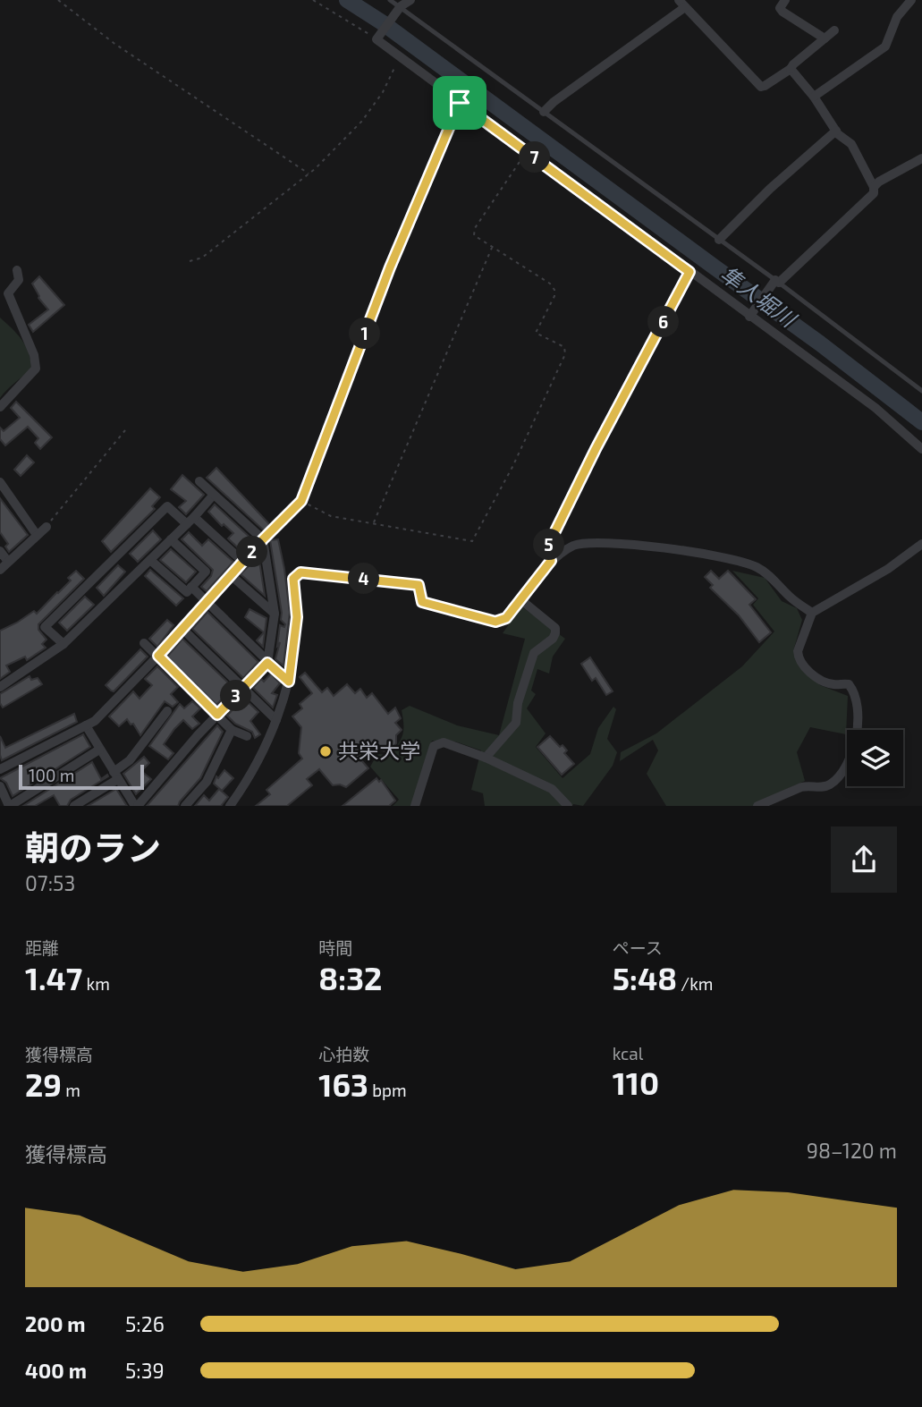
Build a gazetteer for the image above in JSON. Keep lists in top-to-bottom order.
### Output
{
  "water": ["隼人堀川"],
  "places": ["共栄大学"],
  "scale_bar": "100 m",
  "page": {
    "pins": [
      "7",
      "6",
      "1",
      "5",
      "2",
      "4",
      "3"
    ],
    "scale": "100 m",
    "heading": ["朝のラン", "07:53"],
    "stats": [
      ["距離", "1.47 km"],
      ["時間", "8:32"],
      ["ペース", "5:48 /km"],
      ["獲得標高", "29 m"],
      ["心拍数", "163 bpm"],
      ["kcal", "110"]
    ],
    "chart": ["獲得標高", "98–120 m"],
    "list": [
      {
        "name": "200 m",
        "note": "5:26"
      },
      {
        "name": "400 m",
        "note": "5:39"
      }
    ]
  }
}
